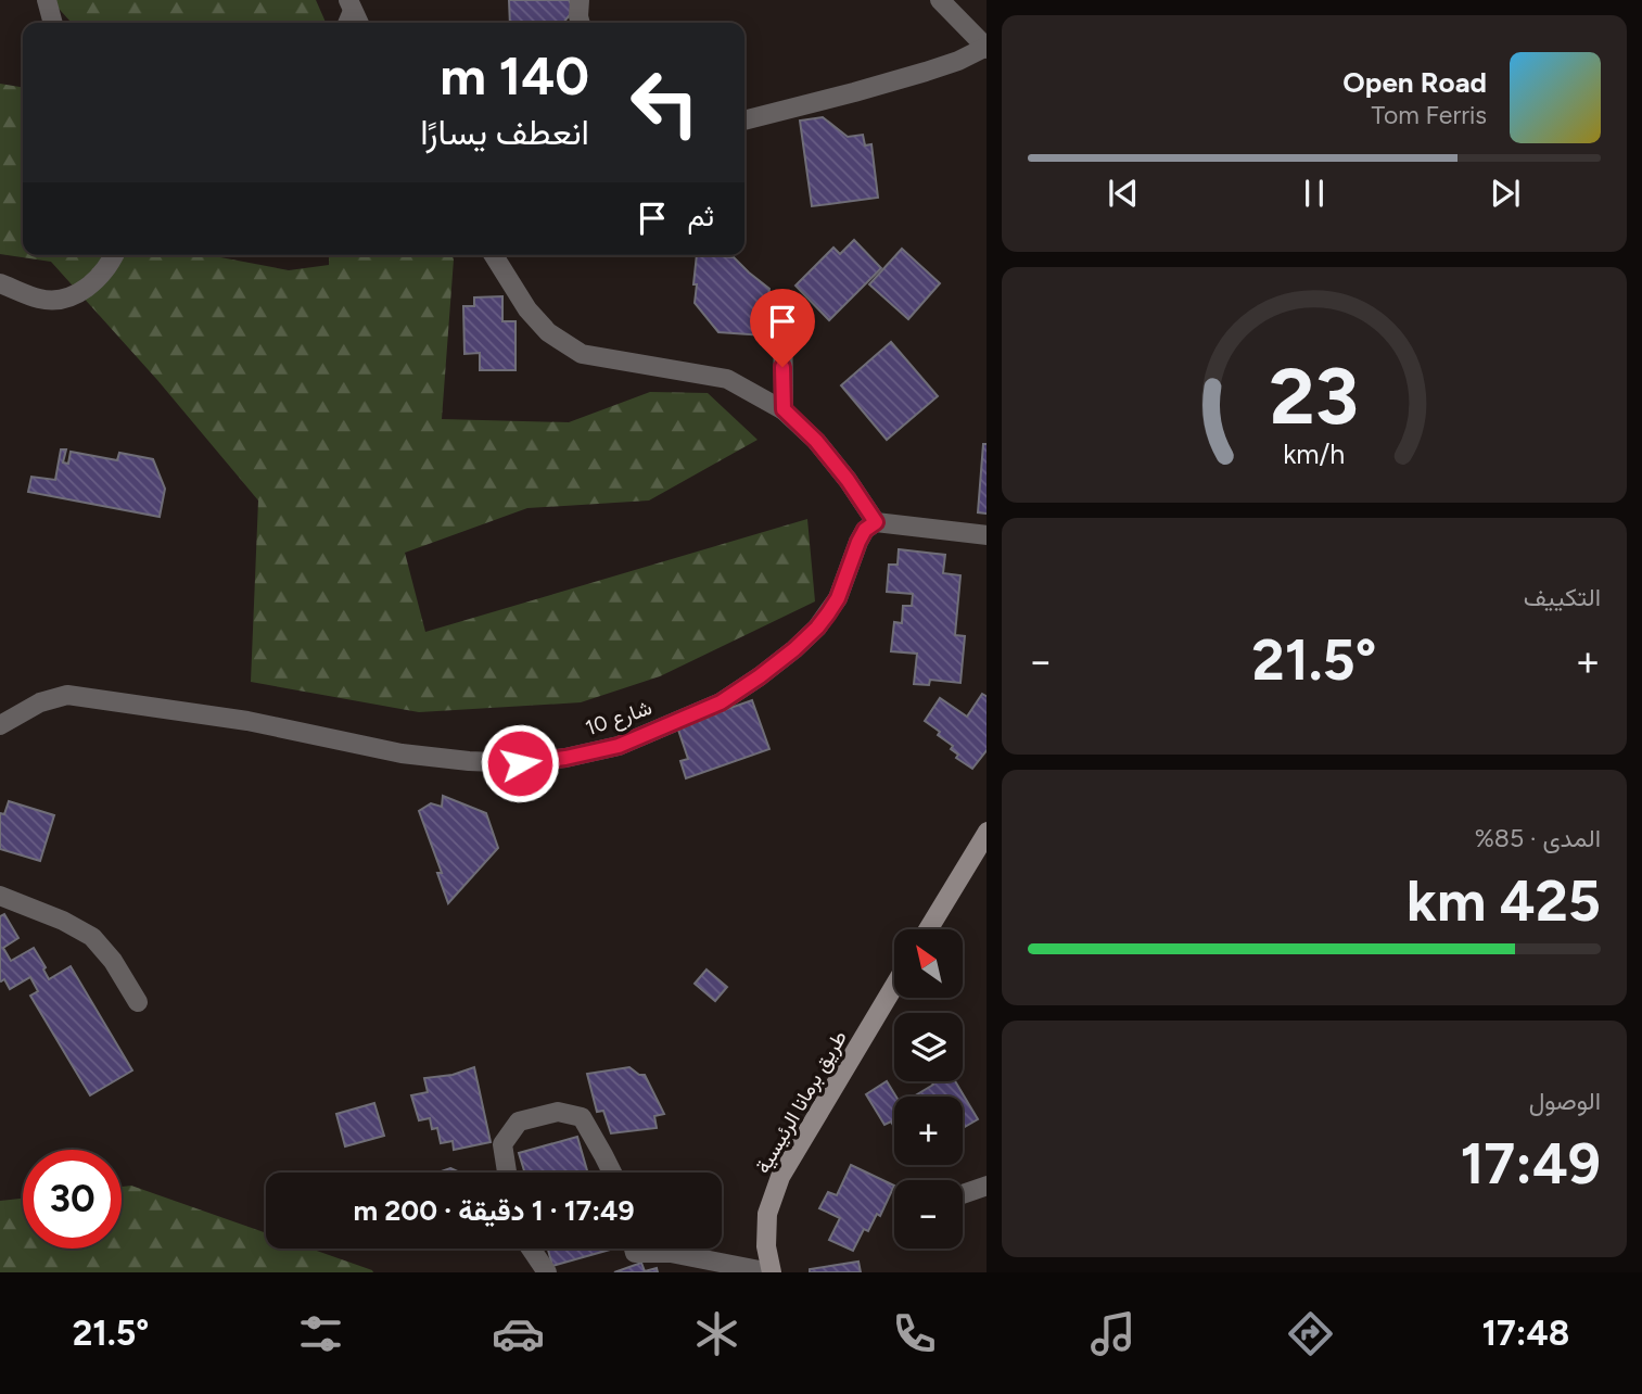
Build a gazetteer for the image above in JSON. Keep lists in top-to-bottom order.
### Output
{
  "streets": {
    "street": ["شارع 10", "طريق برمانا الرئيسية"]
  },
  "north": "top left",
  "page": {
    "turn": ["140 m", "انعطف يسارًا"],
    "song": ["Open Road", "Tom Ferris"],
    "then": "ثم",
    "tile": [
      "التكييف",
      ["المدى · 85%", "425 km"],
      ["الوصول", "17:49"]
    ],
    "heat": ["−", "21.5°", "+"],
    "map_buttons": ["+", "−"],
    "limit": "30",
    "trip": "17:49 · 1 دقيقة · 200 m",
    "tabs": ["17:48", "21.5°"],
    "gauge": ["23", "km/h"]
  }
}
